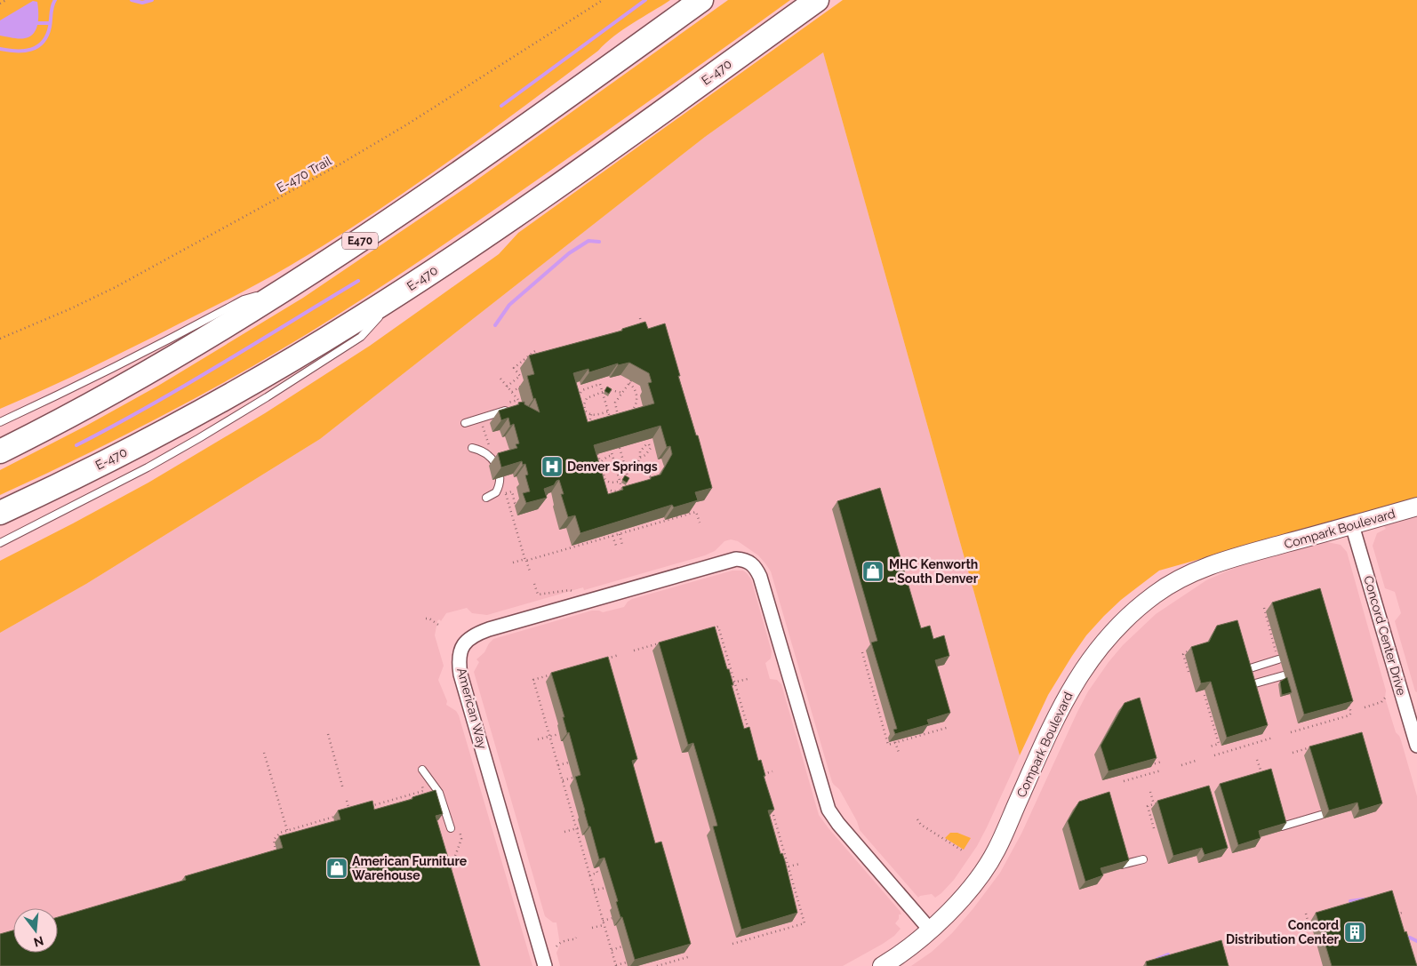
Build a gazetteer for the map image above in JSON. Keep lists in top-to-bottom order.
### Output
{
  "streets": {
    "highway": ["E-470", "E470"],
    "street": ["Compark Boulevard", "Concord Center Drive", "American Way"],
    "path": ["E-470 Trail"]
  },
  "crossings": [
    ["Compark Boulevard", "Concord Center Drive"],
    ["Compark Boulevard", "American Way"]
  ],
  "places": {
    "hospital": ["Denver Springs"],
    "shop": ["MHC Kenworth - South Denver", "American Furniture Warehouse"],
    "building": ["Concord Distribution Center"]
  },
  "north": "bottom"
}
